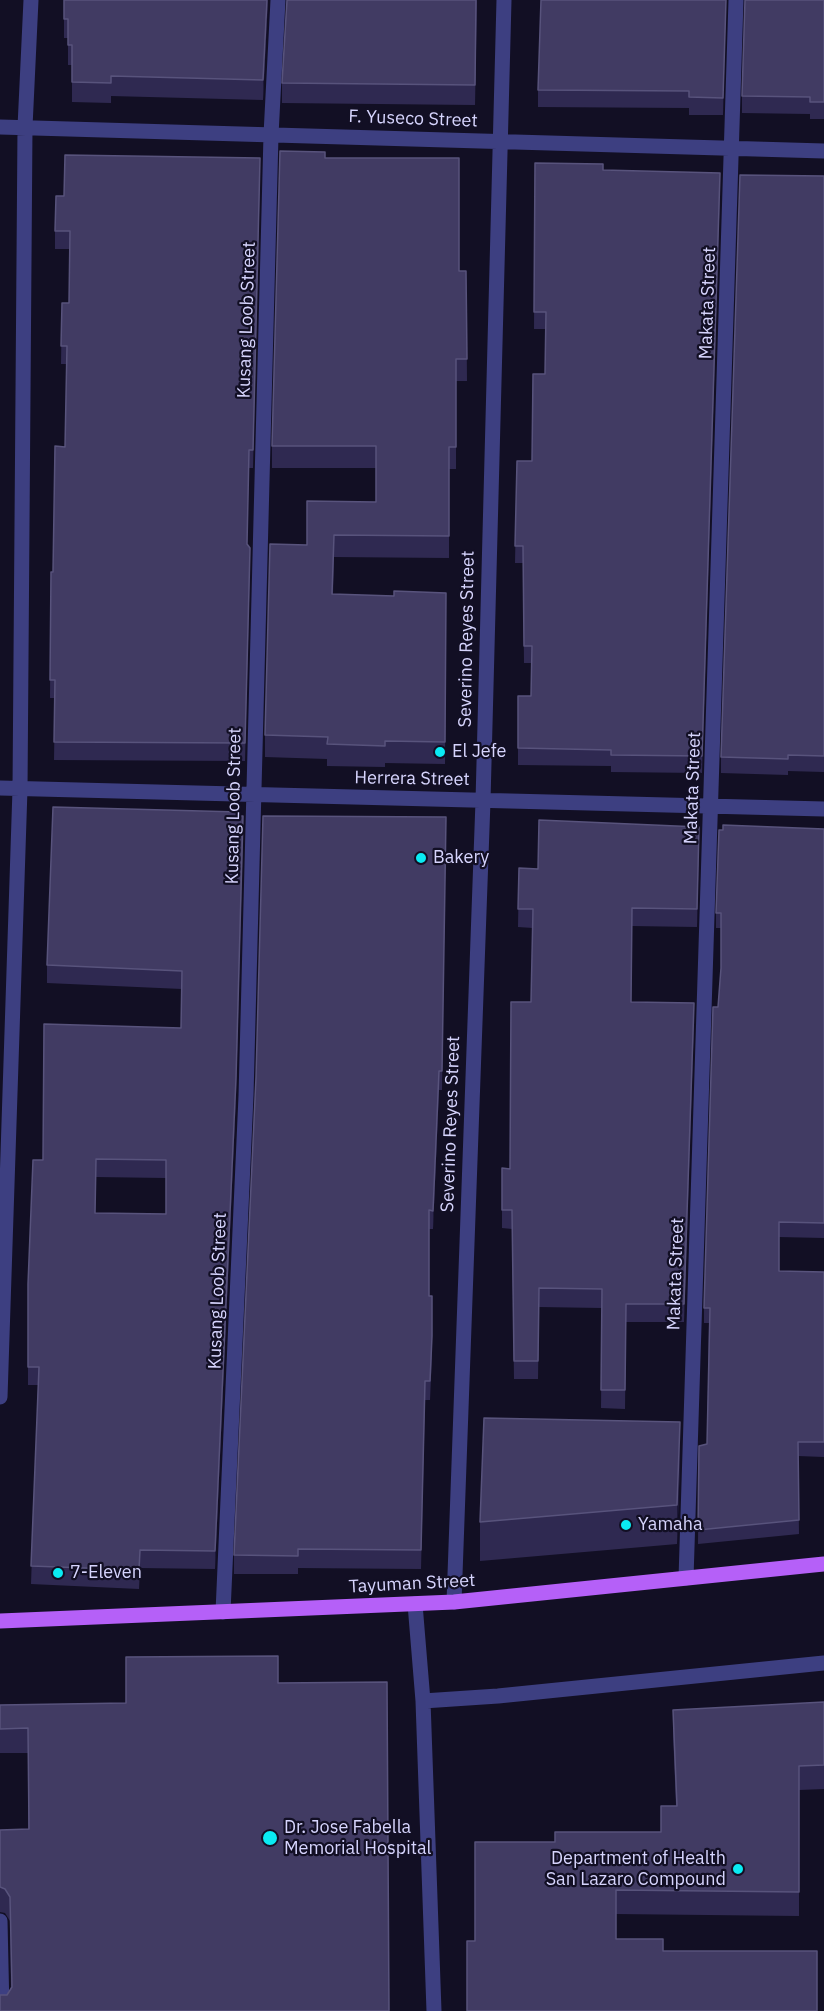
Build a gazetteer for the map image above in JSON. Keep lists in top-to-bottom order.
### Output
{
  "streets": {
    "main road": ["Tayuman Street"],
    "street": [
      "F. Yuseco Street",
      "Makata Street",
      "Kusang Loob Street",
      "Severino Reyes Street",
      "Herrera Street"
    ]
  },
  "crossings": [
    ["F. Yuseco Street", "Makata Street"],
    ["F. Yuseco Street", "Kusang Loob Street"],
    ["F. Yuseco Street", "Severino Reyes Street"],
    ["Makata Street", "Herrera Street"],
    ["Makata Street", "Tayuman Street"],
    ["Kusang Loob Street", "Herrera Street"],
    ["Kusang Loob Street", "Tayuman Street"],
    ["Severino Reyes Street", "Herrera Street"],
    ["Severino Reyes Street", "Tayuman Street"]
  ],
  "places": [
    "El Jefe",
    "Bakery",
    "Yamaha",
    "7-Eleven",
    "Dr. Jose Fabella Memorial Hospital",
    "Department of Health San Lazaro Compound"
  ]
}
